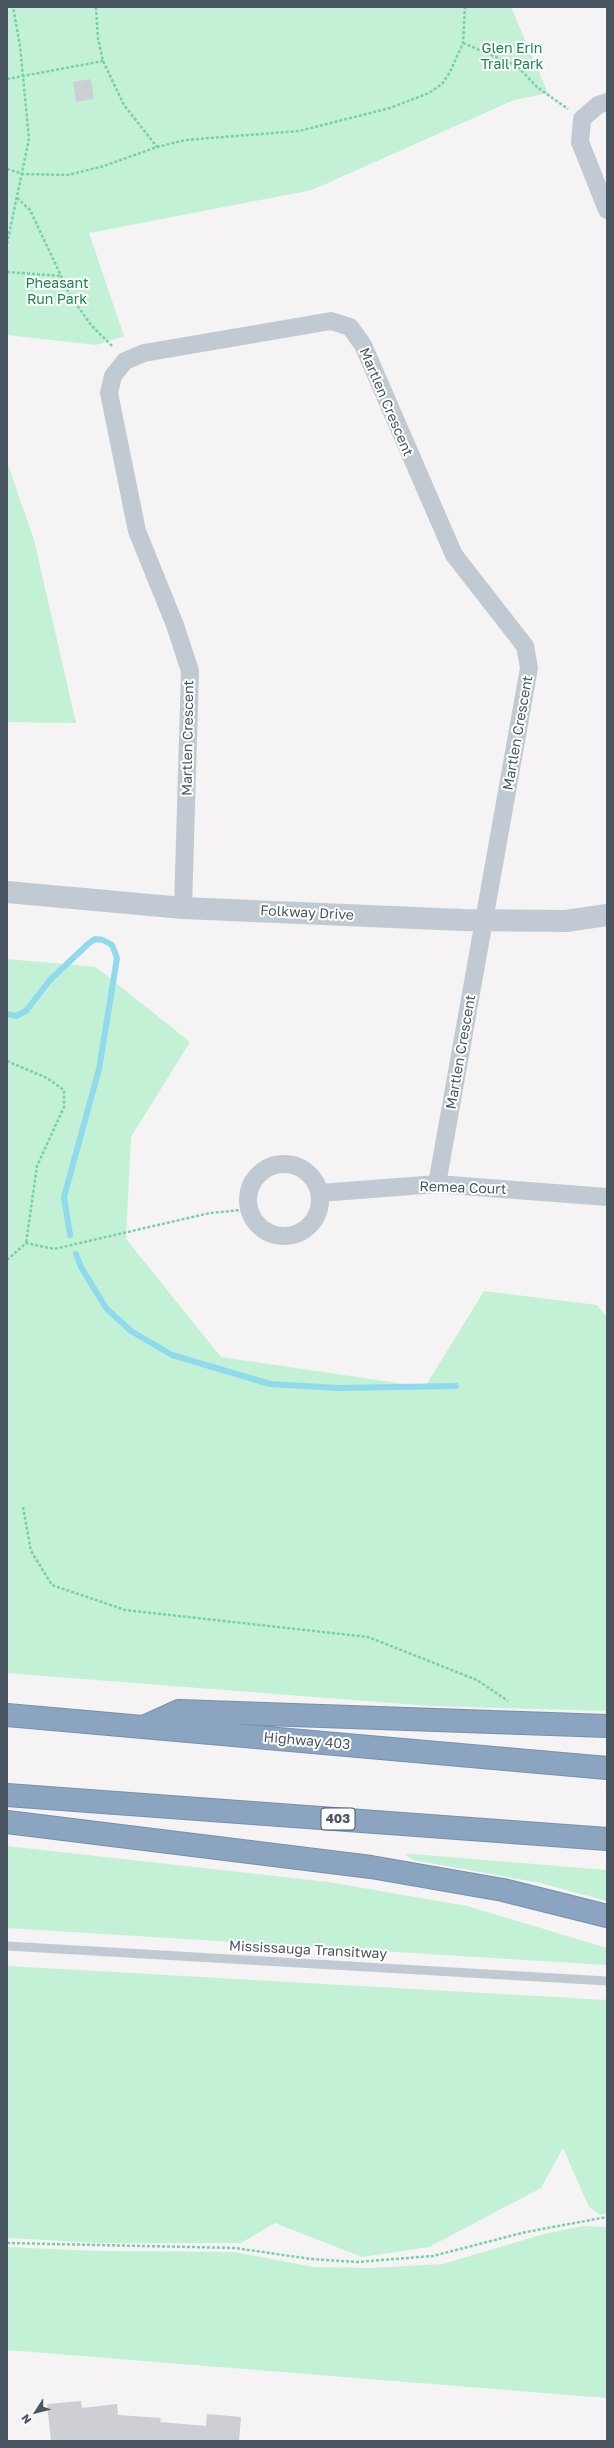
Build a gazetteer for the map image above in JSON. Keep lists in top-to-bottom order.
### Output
{
  "streets": {
    "highway": ["Highway 403", "403"],
    "street": ["Martlen Crescent", "Folkway Drive", "Remea Court"],
    "lane": ["Mississauga Transitway"]
  },
  "crossings": [
    ["Martlen Crescent", "Folkway Drive"],
    ["Martlen Crescent", "Remea Court"]
  ],
  "parks": ["Glen Erin Trail Park", "Pheasant Run Park"],
  "north": "bottom left"
}
